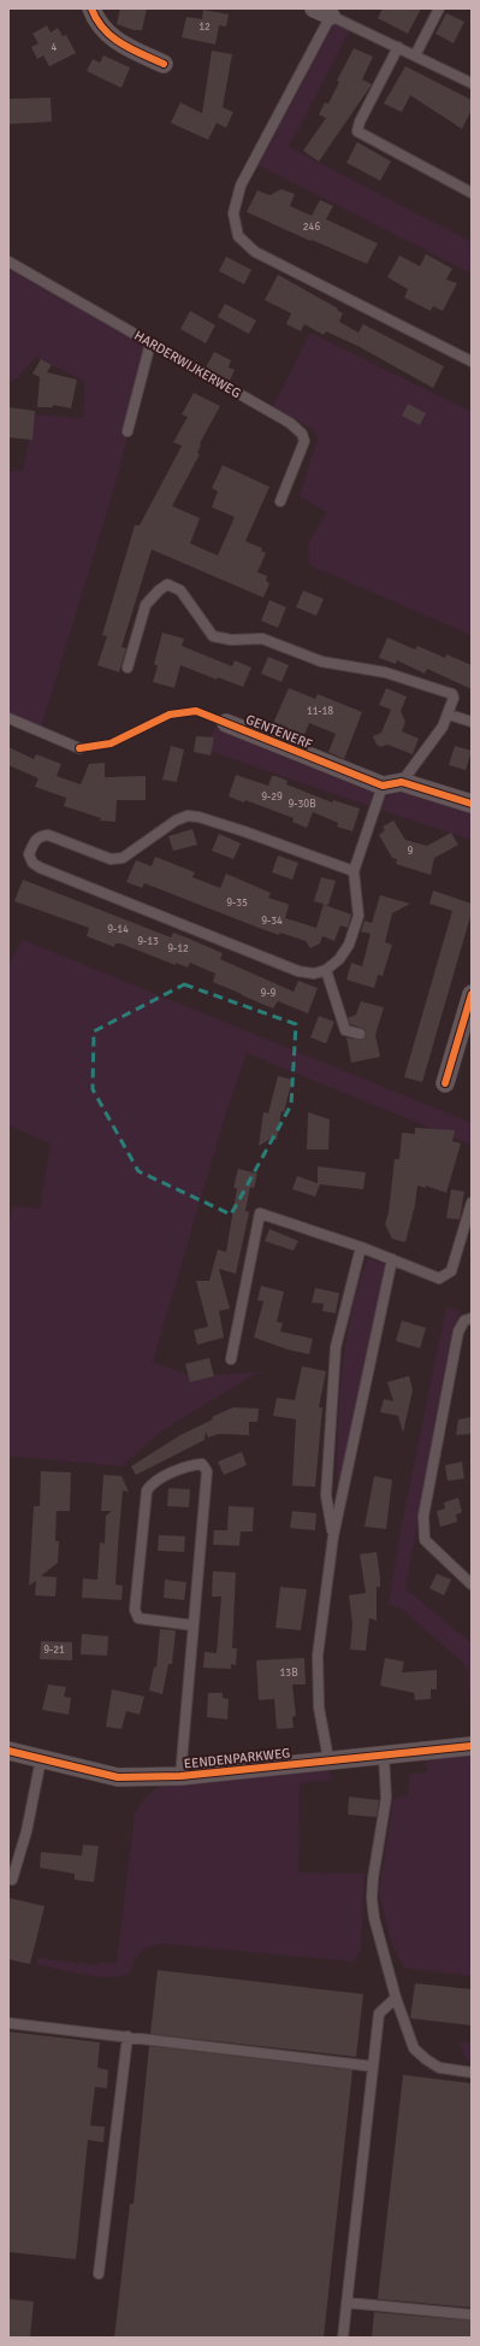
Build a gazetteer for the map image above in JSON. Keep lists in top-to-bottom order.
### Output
{
  "streets": {
    "street": ["GENTENERF", "EENDENPARKWEG"],
    "lane": ["HARDERWIJKERWEG"]
  },
  "house_numbers": [
    "12",
    "4",
    "246",
    "11-18",
    "9-29",
    "9-30B",
    "9",
    "9-35",
    "9-34",
    "9-14",
    "9-13",
    "9-12",
    "9-9",
    "9-21",
    "13B"
  ]
}
